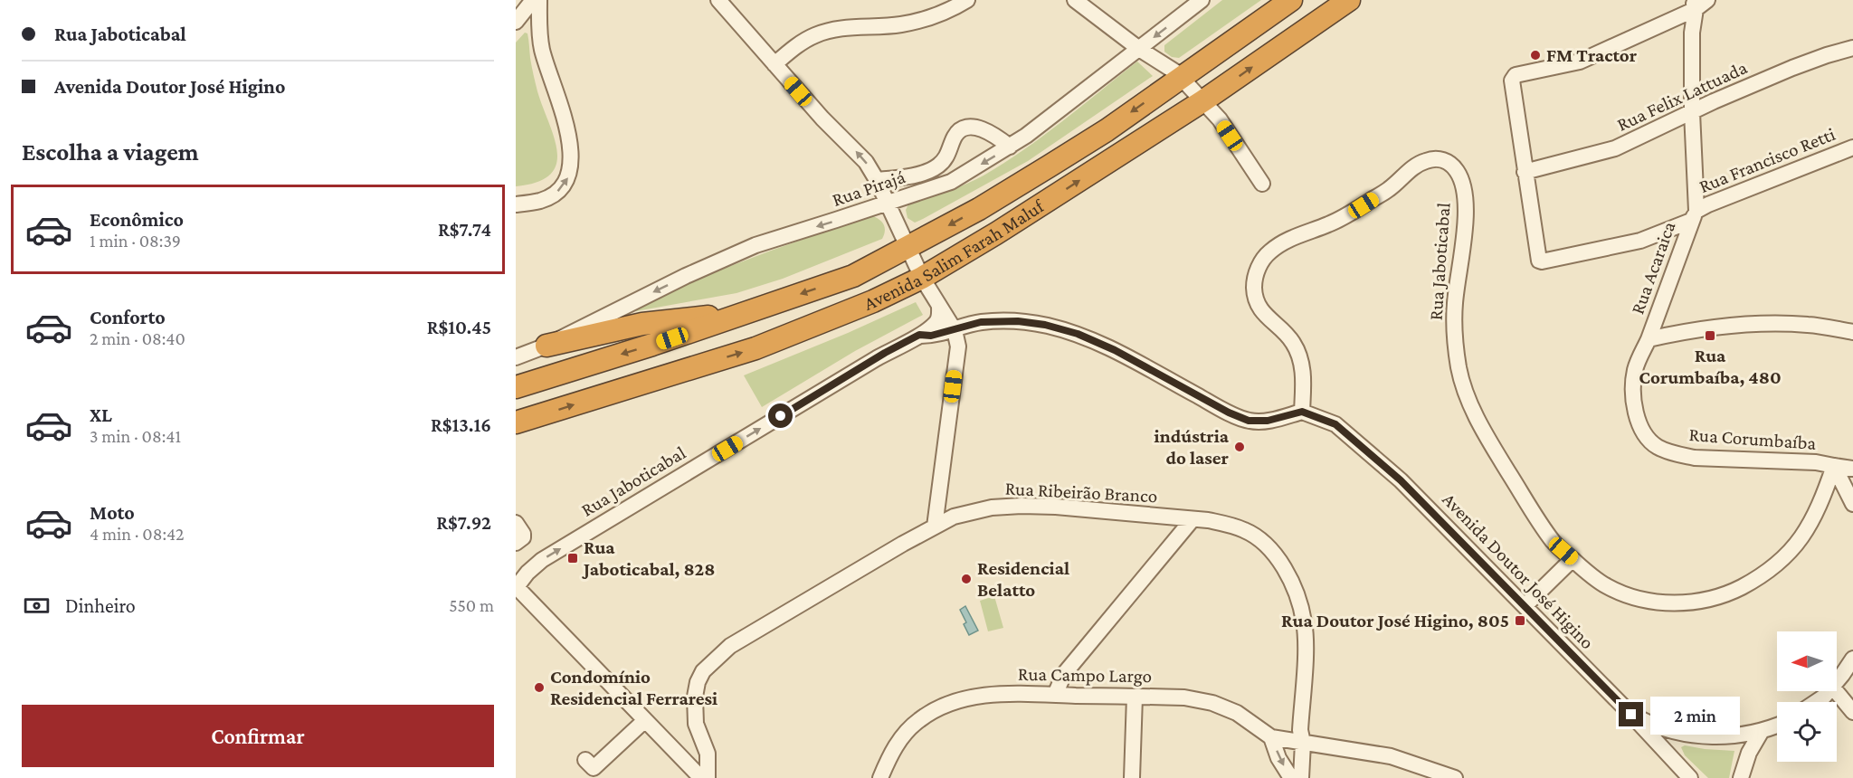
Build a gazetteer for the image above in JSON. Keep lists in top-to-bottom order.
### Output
{
  "streets": {
    "highway": ["Avenida Salim Farah Maluf"],
    "street": [
      "Rua Felix Lattuada",
      "Rua Francisco Retti",
      "Rua Pirajá",
      "Rua Jaboticabal",
      "Rua Acaraica",
      "Rua Corumbaíba",
      "Rua Ribeirão Branco",
      "Avenida Doutor José Higino",
      "Rua Campo Largo"
    ]
  },
  "crossings": [
    ["Rua Felix Lattuada", "Rua Francisco Retti"],
    ["Rua Francisco Retti", "Rua Acaraica"],
    ["Rua Jaboticabal", "Rua Corumbaíba"],
    ["Rua Jaboticabal", "Avenida Doutor José Higino"],
    ["Rua Acaraica", "Rua Corumbaíba"]
  ],
  "one_way": ["Rua Pirajá"],
  "places": {
    "other": [
      "FM Tractor",
      "indústria do laser",
      "Residencial Belatto",
      "Condomínio Residencial Ferraresi"
    ],
    "transit": ["Rua Corumbaíba, 480", "Rua Jaboticabal, 828", "Rua Doutor José Higino, 805"]
  },
  "north": "left",
  "page": {
    "banner": ["Rua Jaboticabal", "Avenida Doutor José Higino"],
    "heading": "Escolha a viagem",
    "list": [
      {
        "name": "Econômico",
        "note": "1 min · 08:39",
        "value": "R$7.74"
      },
      {
        "name": "Conforto",
        "note": "2 min · 08:40",
        "value": "R$10.45"
      },
      {
        "name": "XL",
        "note": "3 min · 08:41",
        "value": "R$13.16"
      },
      {
        "name": "Moto",
        "note": "4 min · 08:42",
        "value": "R$7.92"
      }
    ],
    "pay": ["Dinheiro", "550 m"],
    "buttons": "Confirmar",
    "bubble": "2 min"
  }
}
